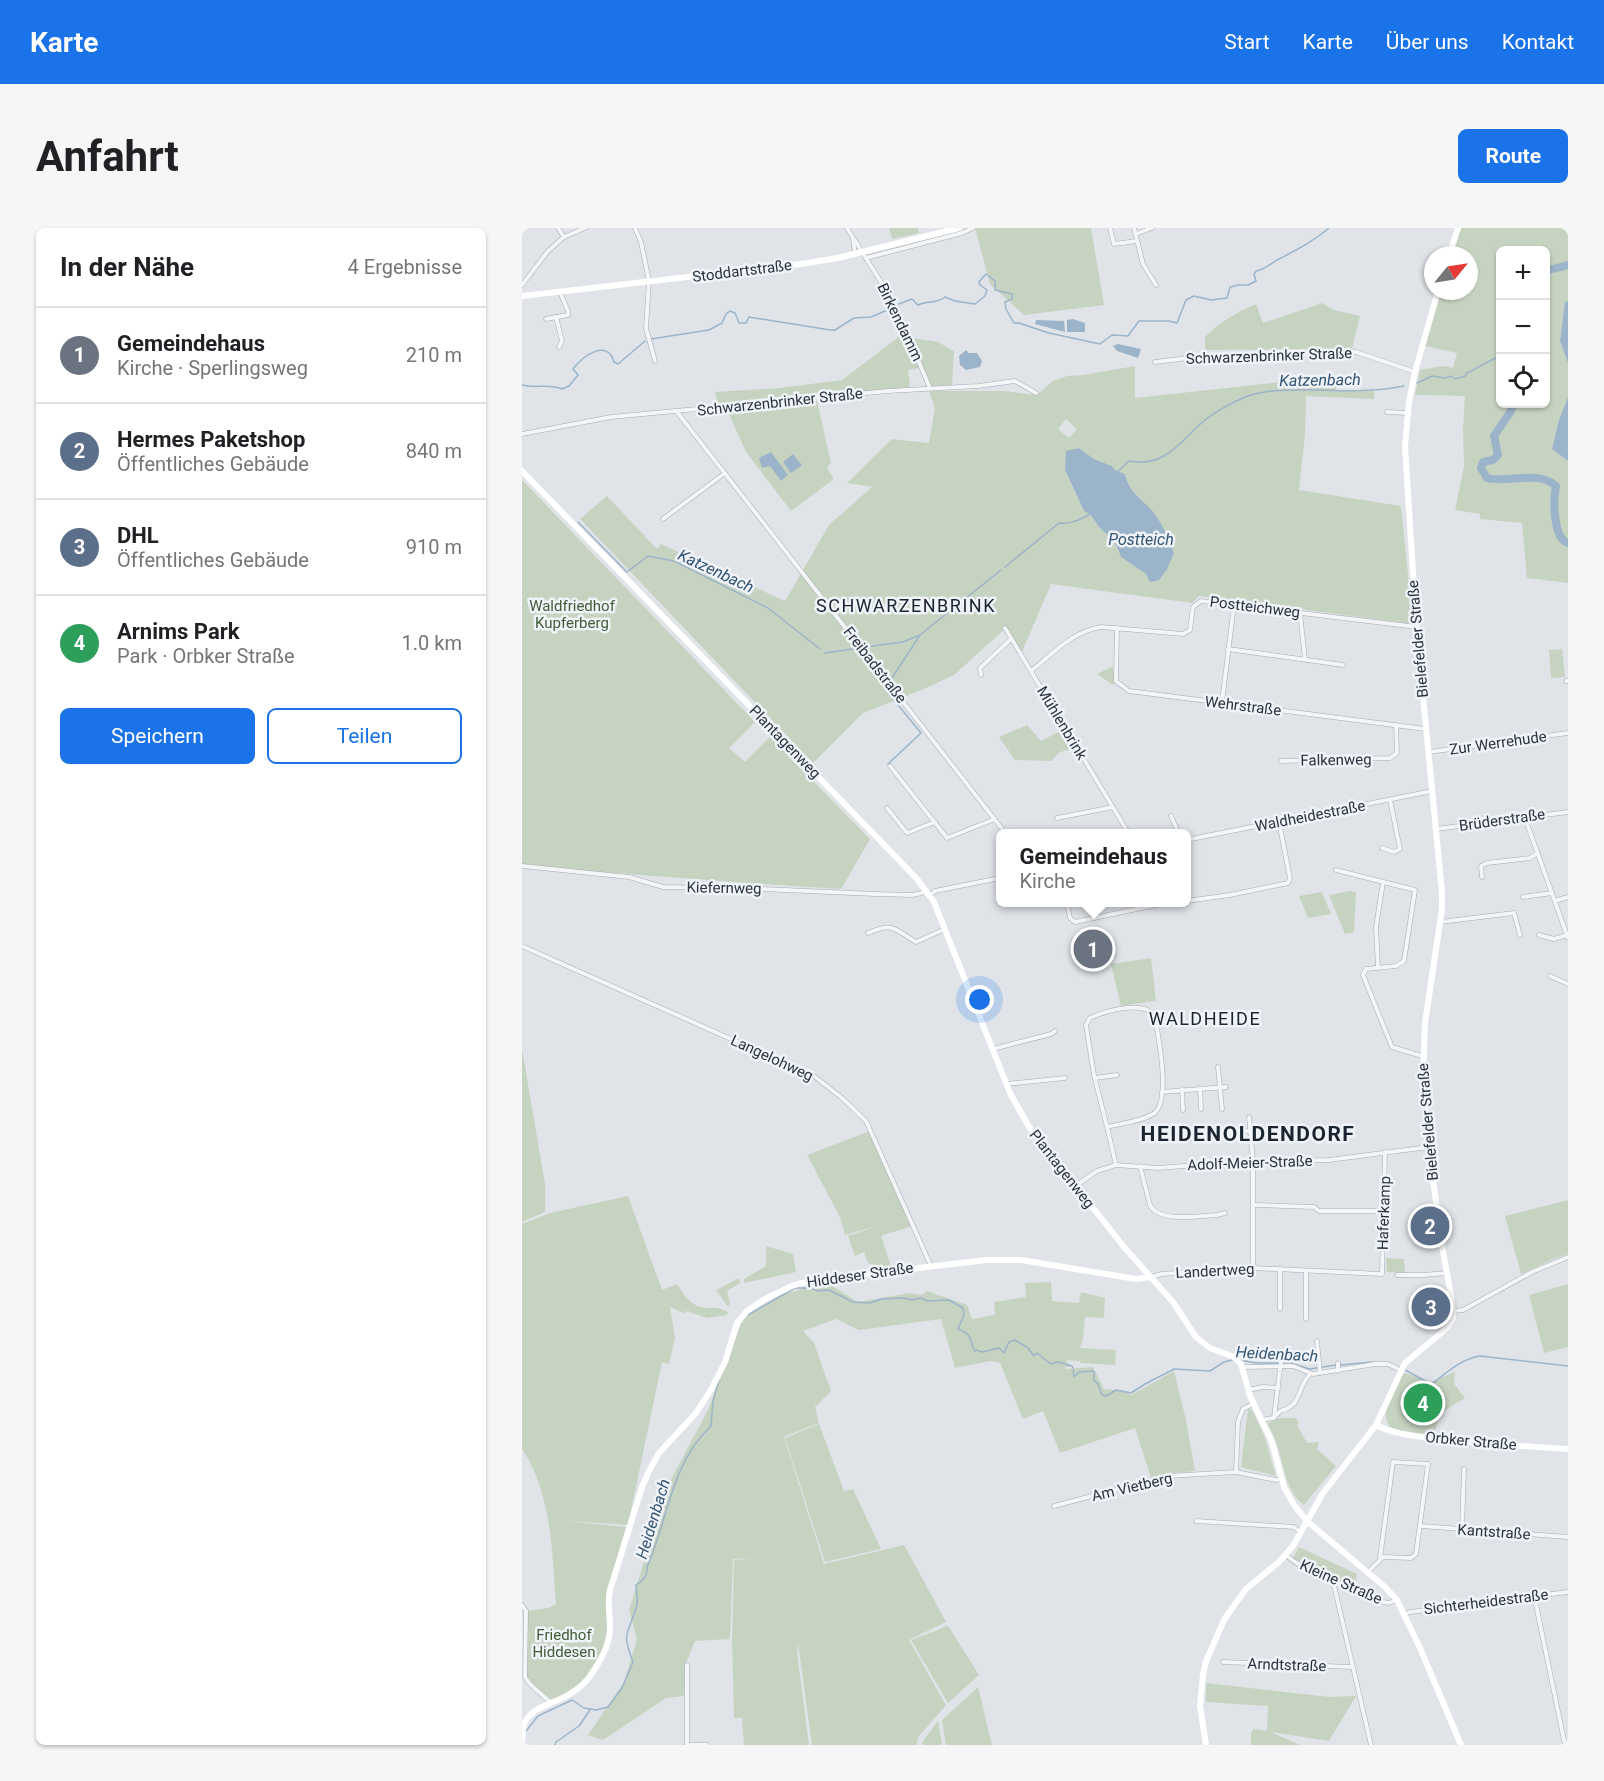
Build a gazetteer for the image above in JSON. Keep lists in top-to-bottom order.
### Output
{
  "streets": {
    "main road": [
      "Stoddartstraße",
      "Bielefelder Straße",
      "Plantagenweg",
      "Hiddeser Straße",
      "Orbker Straße"
    ],
    "street": [
      "Birkendamm",
      "Schwarzenbrinker Straße",
      "Postteichweg",
      "Freibadstraße",
      "Wehrstraße",
      "Mühlenbrink",
      "Zur Werrehude",
      "Falkenweg",
      "Waldheidestraße",
      "Brüderstraße",
      "Kiefernweg",
      "Langelohweg",
      "Adolf-Meier-Straße",
      "Haferkamp",
      "Landertweg",
      "Am Vietberg",
      "Kantstraße",
      "Kleine Straße",
      "Sichterheidestraße",
      "Arndtstraße"
    ]
  },
  "crossings": [
    ["Stoddartstraße", "Birkendamm"],
    ["Birkendamm", "Schwarzenbrinker Straße"],
    ["Schwarzenbrinker Straße", "Bielefelder Straße"],
    ["Schwarzenbrinker Straße", "Freibadstraße"],
    ["Postteichweg", "Bielefelder Straße"],
    ["Postteichweg", "Wehrstraße"],
    ["Bielefelder Straße", "Wehrstraße"],
    ["Bielefelder Straße", "Zur Werrehude"],
    ["Bielefelder Straße", "Waldheidestraße"],
    ["Bielefelder Straße", "Brüderstraße"],
    ["Bielefelder Straße", "Adolf-Meier-Straße"],
    ["Wehrstraße", "Falkenweg"],
    ["Plantagenweg", "Kiefernweg"],
    ["Plantagenweg", "Adolf-Meier-Straße"],
    ["Plantagenweg", "Landertweg"],
    ["Plantagenweg", "Hiddeser Straße"],
    ["Langelohweg", "Hiddeser Straße"],
    ["Adolf-Meier-Straße", "Haferkamp"],
    ["Haferkamp", "Landertweg"],
    ["Landertweg", "Hiddeser Straße"]
  ],
  "districts": ["SCHWARZENBRINK", "WALDHEIDE", "HEIDENOLDENDORF"],
  "water": ["Katzenbach", "Postteich", "Heidenbach"],
  "parks": ["Waldfriedhof Kupferberg", "Friedhof Hiddesen"],
  "north": "top right",
  "page": {
    "header": "Karte",
    "nav": [
      "Start",
      "Karte",
      "Über uns",
      "Kontakt"
    ],
    "buttons": [
      "Route",
      ["Speichern", "Teilen"]
    ],
    "title": "Anfahrt",
    "heading": ["In der Nähe", "4 Ergebnisse"],
    "map_buttons": ["+", "−"],
    "list": [
      {
        "mark": "1",
        "name": "Gemeindehaus",
        "note": "Kirche · Sperlingsweg",
        "value": "210 m"
      },
      {
        "mark": "2",
        "name": "Hermes Paketshop",
        "note": "Öffentliches Gebäude",
        "value": "840 m"
      },
      {
        "mark": "3",
        "name": "DHL",
        "note": "Öffentliches Gebäude",
        "value": "910 m"
      },
      {
        "mark": "4",
        "name": "Arnims Park",
        "note": "Park · Orbker Straße",
        "value": "1.0 km"
      }
    ],
    "popup": ["Gemeindehaus", "Kirche"],
    "pins": [
      "1",
      "2",
      "3",
      "4"
    ]
  }
}
